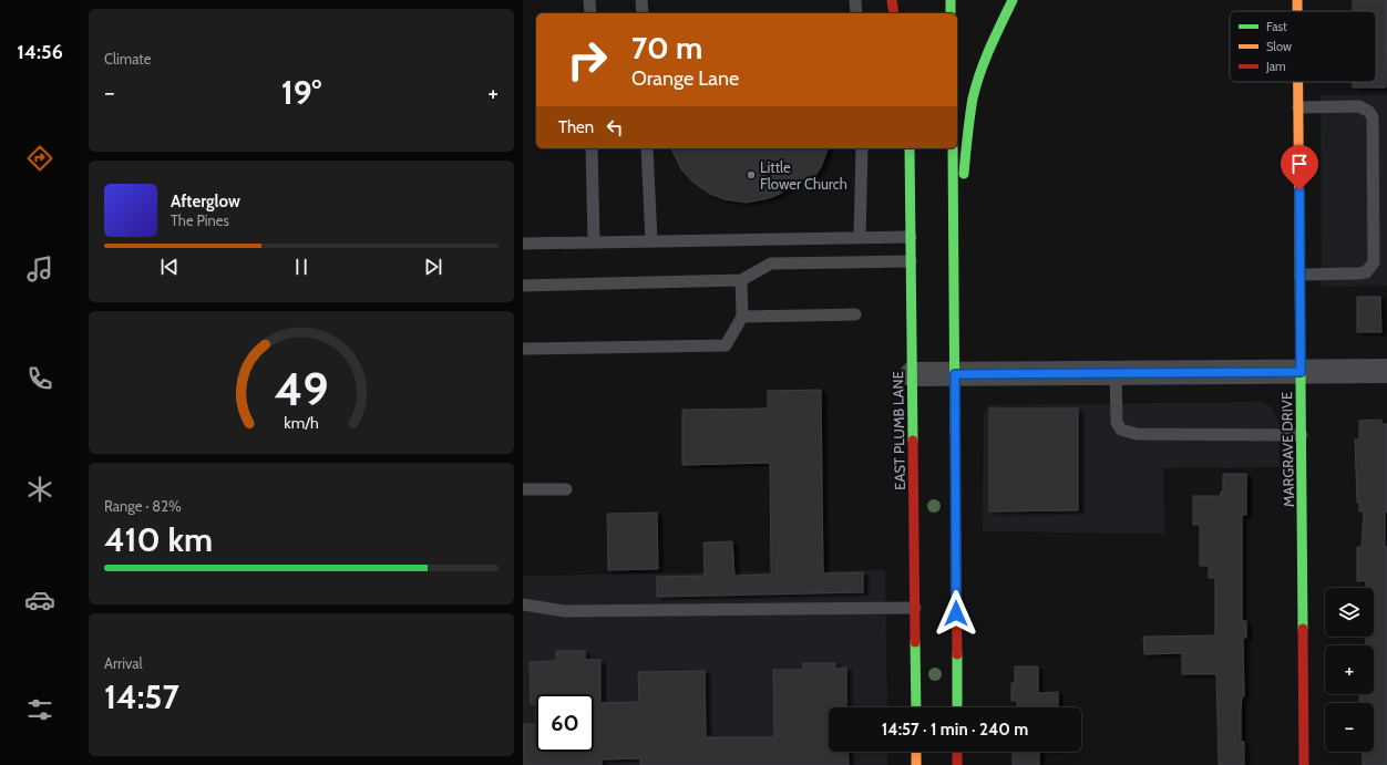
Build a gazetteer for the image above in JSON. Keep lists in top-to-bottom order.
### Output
{
  "streets": {
    "main road": ["EAST PLUMB LANE", "MARGRAVE DRIVE"]
  },
  "places": ["Little Flower Church"],
  "legend": ["Fast", "Slow", "Jam"],
  "page": {
    "tabs": "14:56",
    "tile": [
      "Climate",
      ["Range · 82%", "410 km"],
      ["Arrival", "14:57"]
    ],
    "turn": ["70 m", "Orange Lane"],
    "heat": ["−", "19°", "+"],
    "then": "Then",
    "song": ["Afterglow", "The Pines"],
    "map_buttons": ["+", "−"],
    "limit": "60",
    "trip": "14:57 · 1 min · 240 m",
    "gauge": ["49", "km/h"]
  }
}
